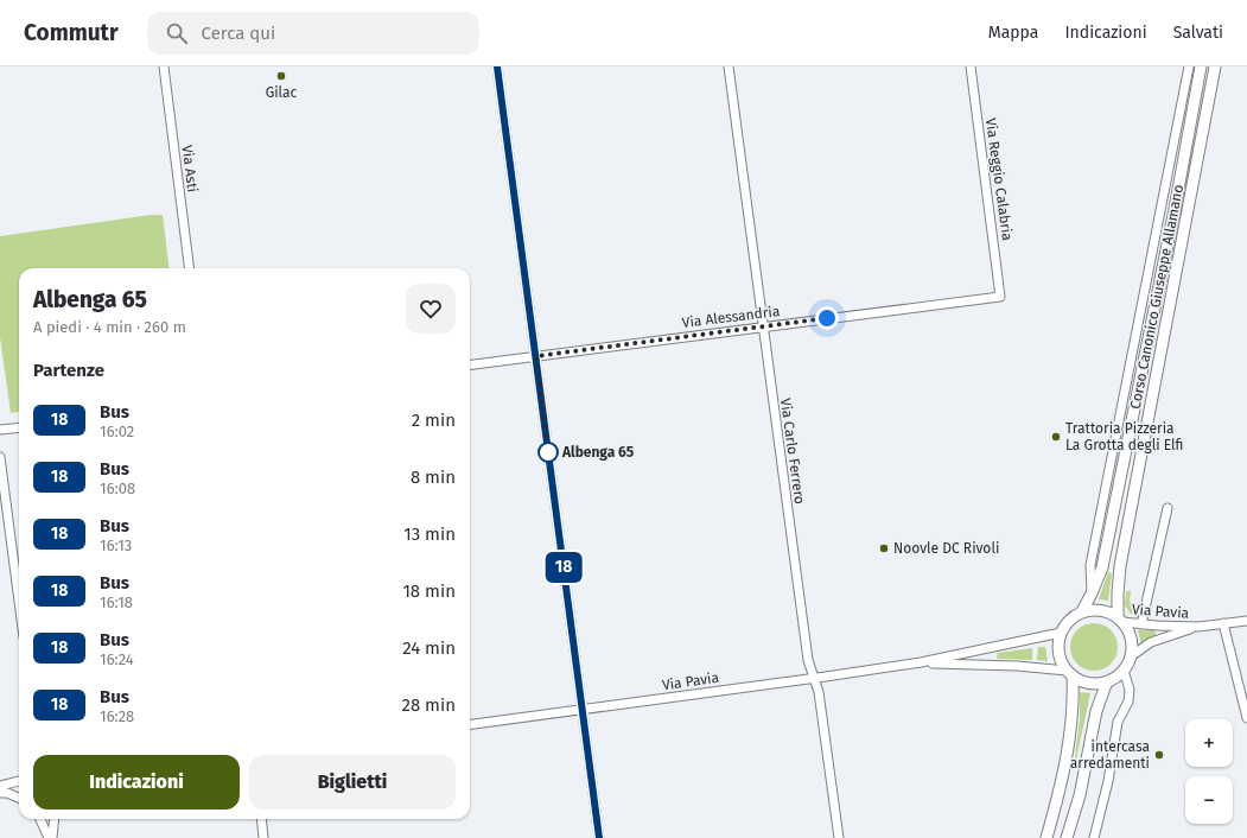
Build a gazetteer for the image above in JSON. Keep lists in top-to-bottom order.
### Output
{
  "streets": {
    "main road": ["Corso Canonico Giuseppe Allamano"],
    "street": [
      "Via Asti",
      "Via Reggio Calabria",
      "Via Alessandria",
      "Via Carlo Ferrero",
      "Via Pavia"
    ]
  },
  "crossings": [
    ["Via Reggio Calabria", "Via Alessandria"],
    ["Corso Canonico Giuseppe Allamano", "Via Pavia"],
    ["Via Alessandria", "Via Carlo Ferrero"],
    ["Via Carlo Ferrero", "Via Pavia"]
  ],
  "places": [
    "Gilac",
    "Trattoria Pizzeria La Grotta degli Elfi",
    "Albenga 65",
    "Noovle DC Rivoli",
    "intercasa arredamenti"
  ],
  "lines": ["bus line 18"],
  "page": {
    "header": "Commutr",
    "search": "Cerca qui",
    "nav": ["Mappa", "Indicazioni", "Salvati"],
    "on_map": "18",
    "heading": [
      ["Albenga 65", "A piedi · 4 min · 260 m"],
      "Partenze"
    ],
    "list": [
      {
        "mark": "18",
        "name": "Bus",
        "note": "16:02",
        "value": "2 min"
      },
      {
        "mark": "18",
        "name": "Bus",
        "note": "16:08",
        "value": "8 min"
      },
      {
        "mark": "18",
        "name": "Bus",
        "note": "16:13",
        "value": "13 min"
      },
      {
        "mark": "18",
        "name": "Bus",
        "note": "16:18",
        "value": "18 min"
      },
      {
        "mark": "18",
        "name": "Bus",
        "note": "16:24",
        "value": "24 min"
      },
      {
        "mark": "18",
        "name": "Bus",
        "note": "16:28",
        "value": "28 min"
      }
    ],
    "map_buttons": ["+", "−"],
    "buttons": ["Indicazioni", "Biglietti"]
  }
}
